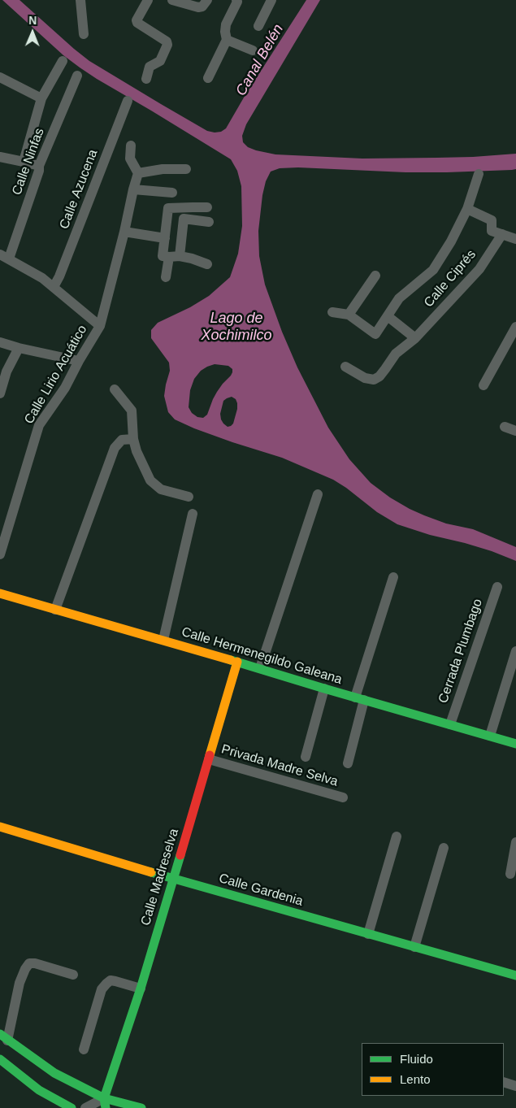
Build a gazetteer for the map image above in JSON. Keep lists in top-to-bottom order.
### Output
{
  "streets": {
    "street": [
      "Calle Ninfas",
      "Calle Azucena",
      "Calle Ciprés",
      "Calle Lirio Acuático",
      "Cerrada Plumbago",
      "Calle Hermenegildo Galeana",
      "Privada Madre Selva",
      "Calle Madreselva",
      "Calle Gardenia"
    ]
  },
  "crossings": [
    ["Cerrada Plumbago", "Calle Hermenegildo Galeana"],
    ["Calle Hermenegildo Galeana", "Calle Madreselva"],
    ["Privada Madre Selva", "Calle Madreselva"],
    ["Calle Madreselva", "Calle Gardenia"]
  ],
  "water": ["Canal Belén", "Lago de Xochimilco"],
  "legend": ["Fluido", "Lento"],
  "north": "top"
}
